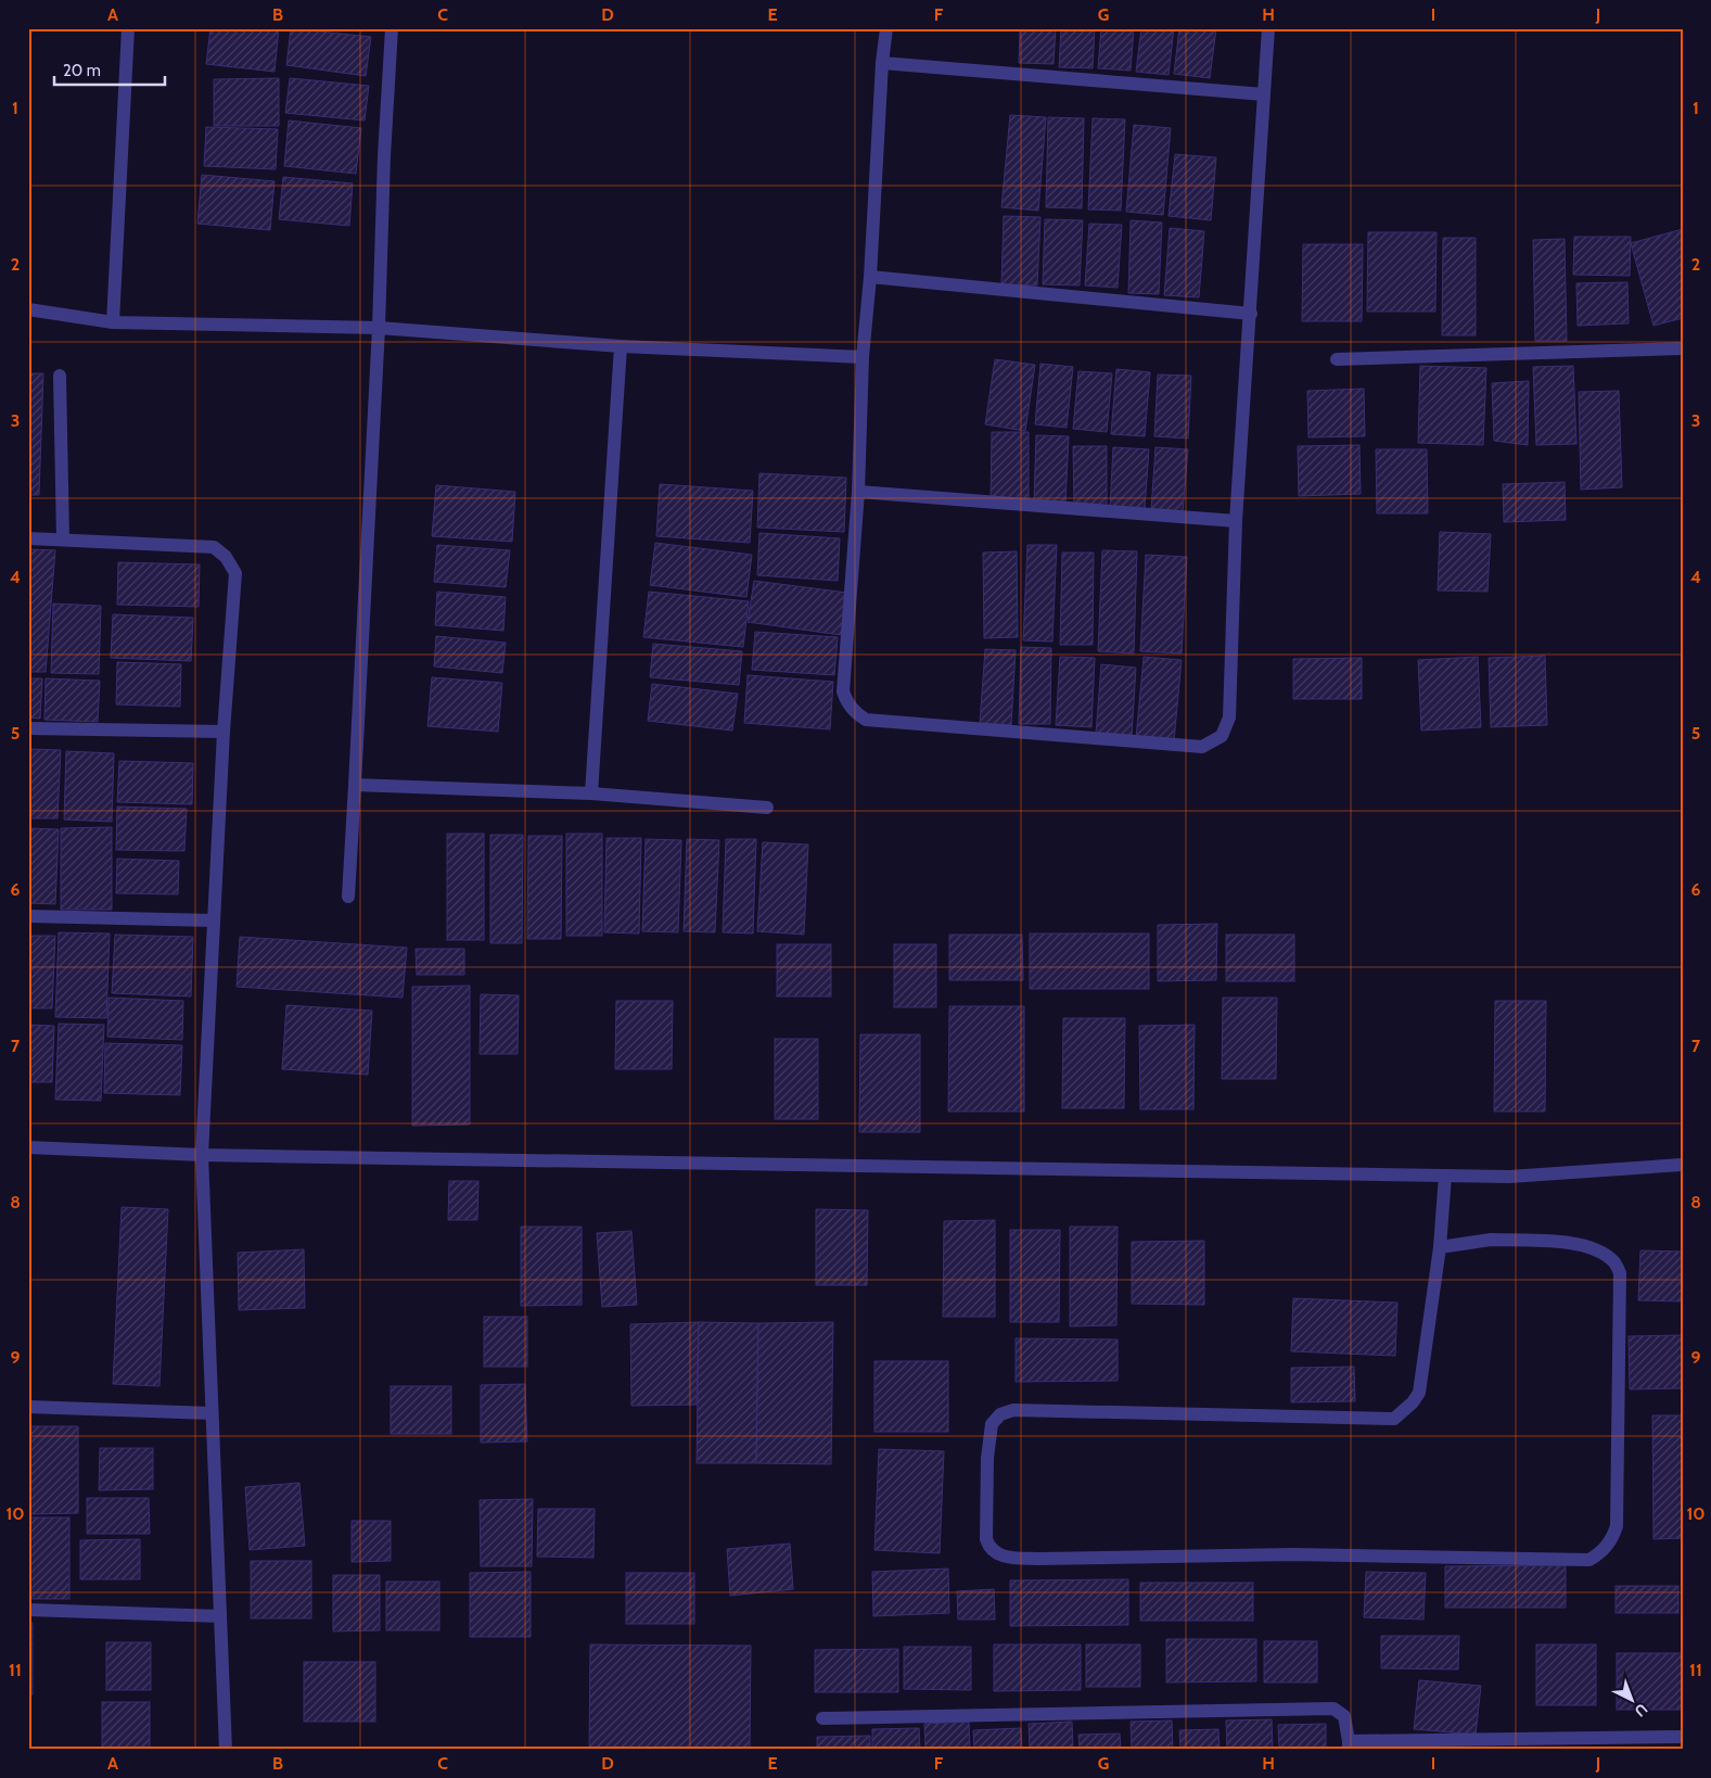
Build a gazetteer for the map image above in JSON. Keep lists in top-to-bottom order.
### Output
{
  "scale_bar": "20 m",
  "north": "bottom right",
  "grid": {
    "columns": [
      "A",
      "B",
      "C",
      "D",
      "E",
      "F",
      "G",
      "H",
      "I",
      "J"
    ],
    "rows": [
      "1",
      "2",
      "3",
      "4",
      "5",
      "6",
      "7",
      "8",
      "9",
      "10",
      "11"
    ]
  }
}
